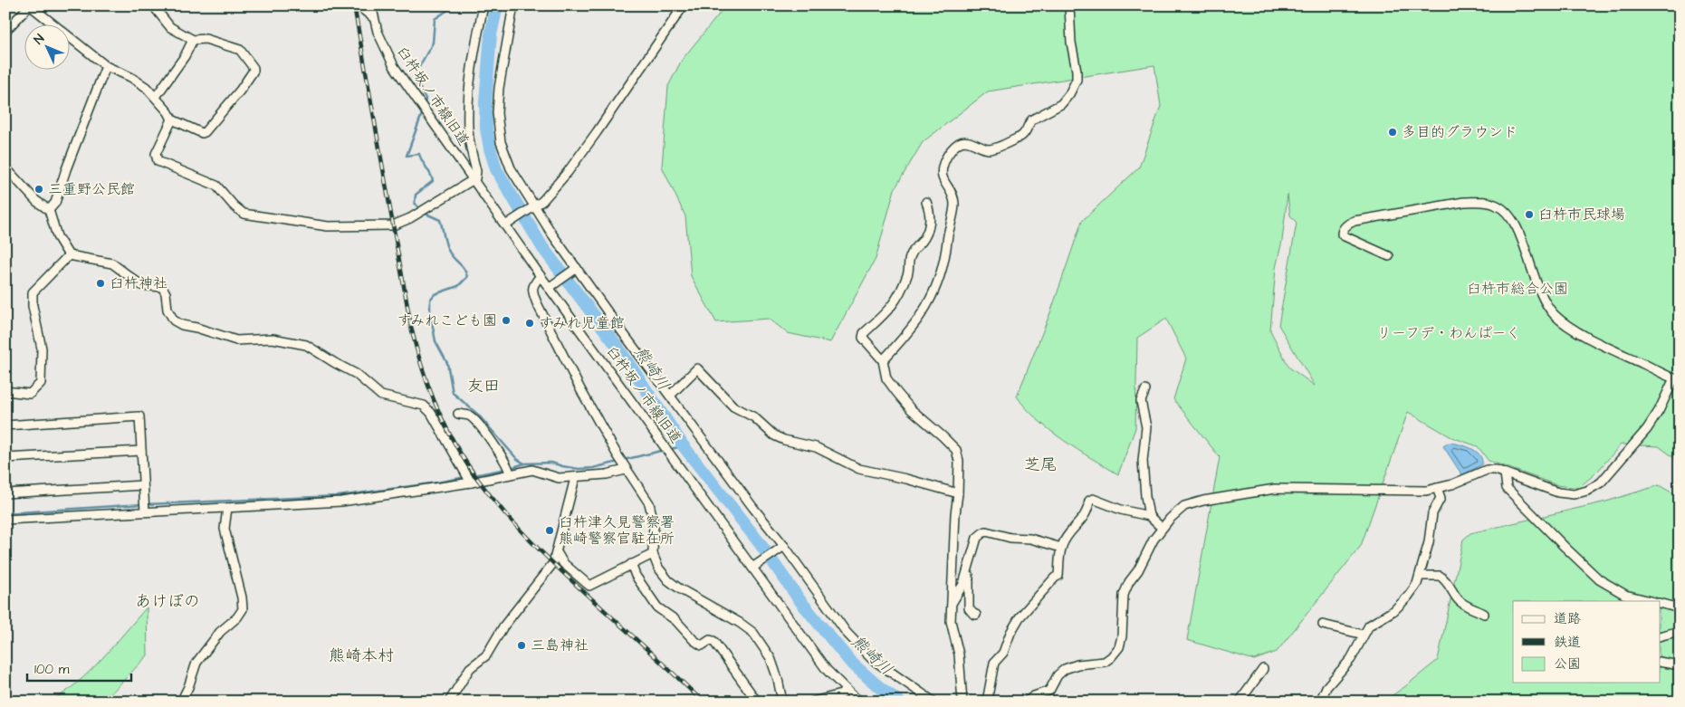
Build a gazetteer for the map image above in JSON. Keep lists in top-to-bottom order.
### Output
{
  "streets": {
    "street": ["臼杵坂ノ市線旧道"]
  },
  "districts": [
    "友田",
    "芝尾",
    "あけぼの",
    "熊崎本村"
  ],
  "water": ["熊崎川"],
  "parks": ["臼杵市総合公園", "リーフデ・わんぱーく"],
  "places": [
    "多目的グラウンド",
    "三重野公民館",
    "臼杵市民球場",
    "臼杵神社",
    "すみれこども園",
    "すみれ児童館",
    "臼杵津久見警察署 熊崎警察官駐在所",
    "三島神社"
  ],
  "legend": ["道路", "鉄道", "公園"],
  "scale_bar": "100 m",
  "north": "top left"
}
